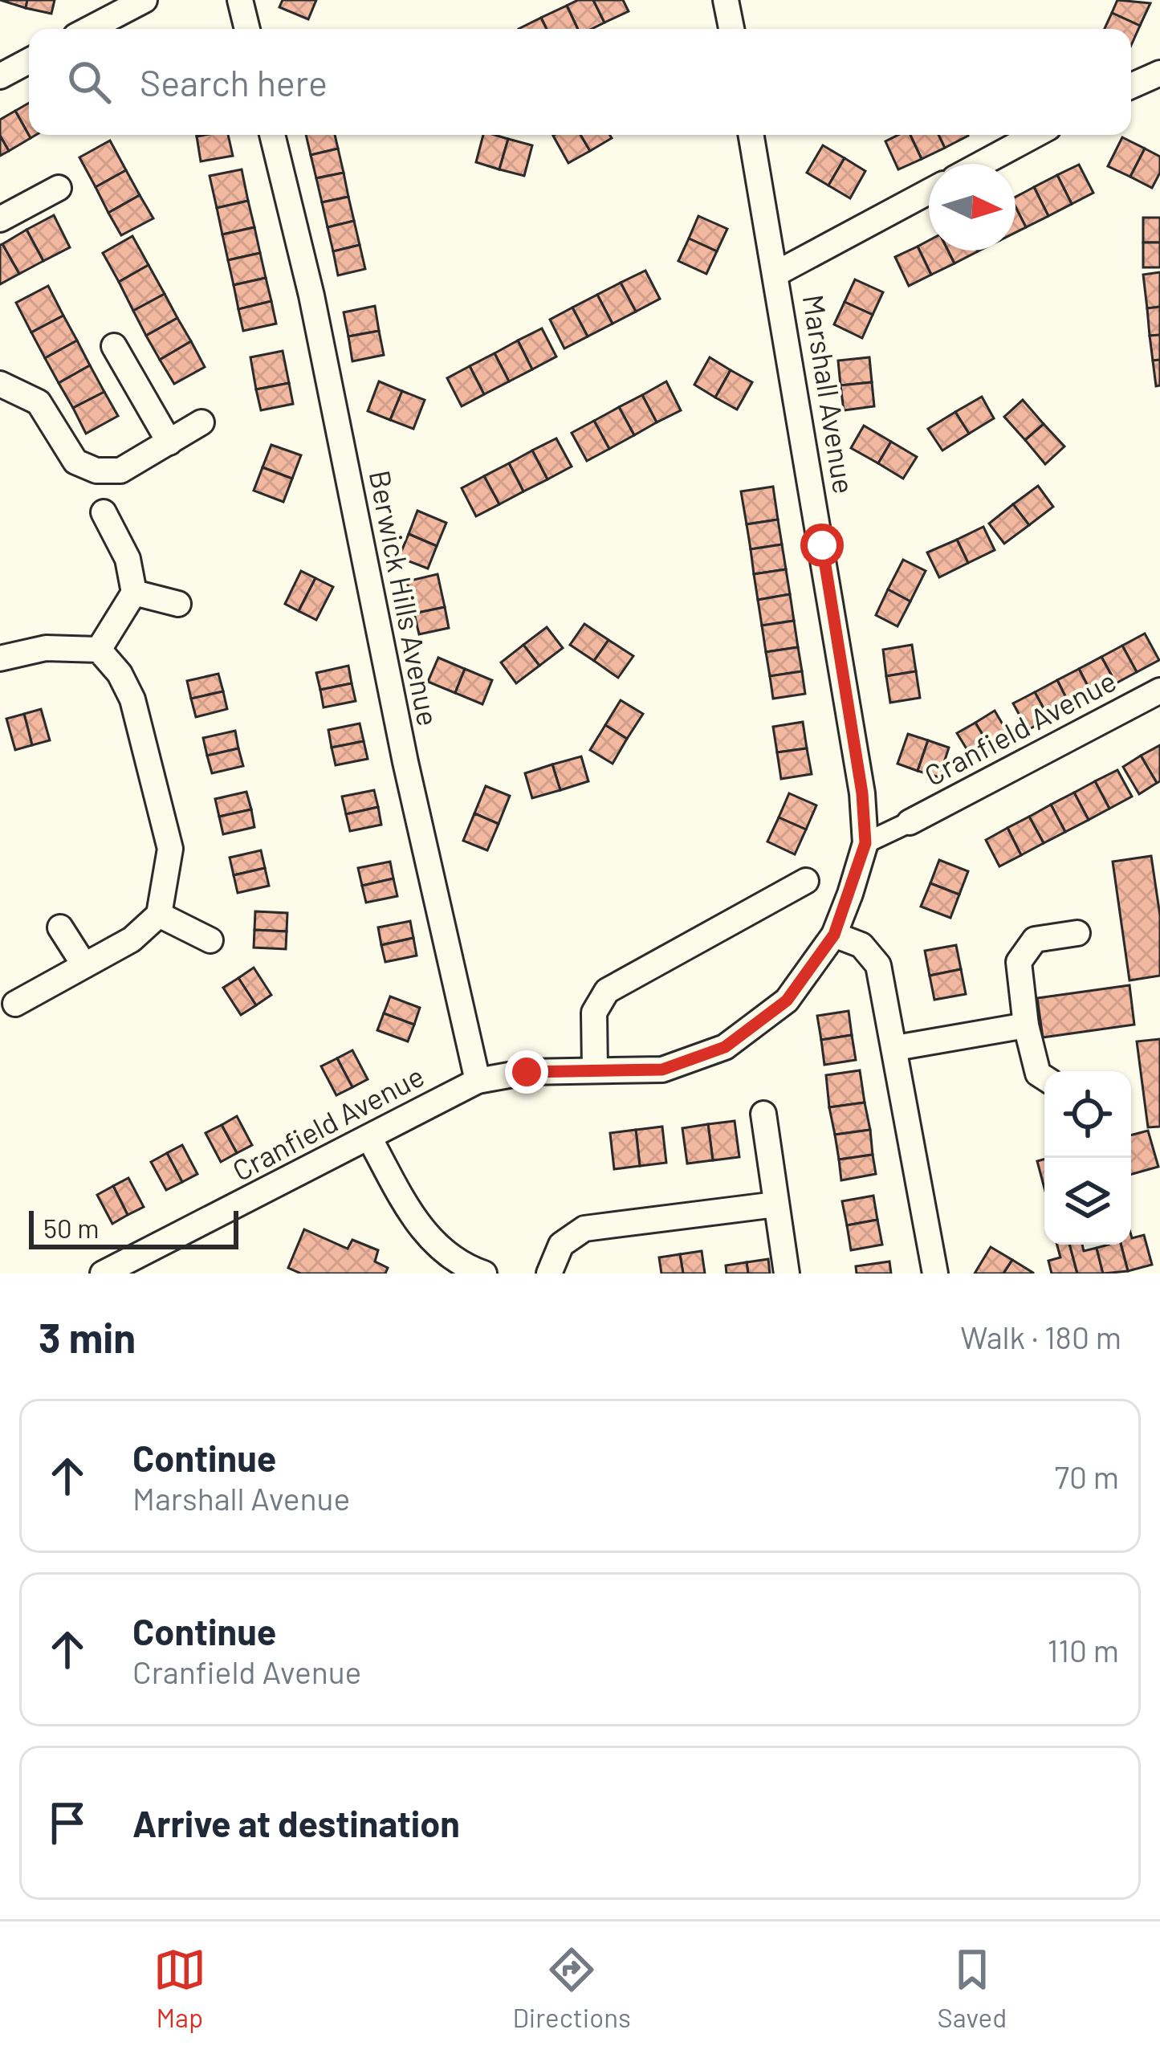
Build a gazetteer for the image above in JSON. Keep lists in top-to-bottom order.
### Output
{
  "streets": {
    "street": ["Marshall Avenue", "Berwick Hills Avenue", "Cranfield Avenue"]
  },
  "crossings": [
    ["Marshall Avenue", "Cranfield Avenue"],
    ["Berwick Hills Avenue", "Cranfield Avenue"]
  ],
  "scale_bar": "50 m",
  "north": "right",
  "page": {
    "search": "Search here",
    "scale": "50 m",
    "heading": ["3 min", "Walk · 180 m"],
    "list": [
      ["Continue", "Marshall Avenue", "70 m"],
      ["Continue", "Cranfield Avenue", "110 m"],
      "Arrive at destination"
    ],
    "nav": ["Map", "Directions", "Saved"]
  }
}
